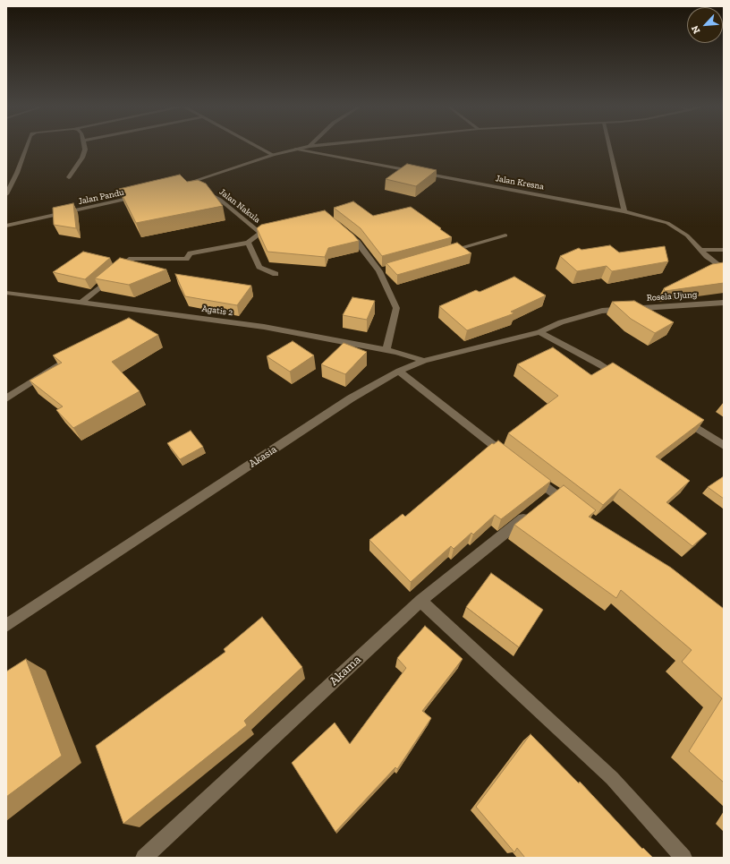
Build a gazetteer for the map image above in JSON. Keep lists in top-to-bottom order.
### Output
{
  "streets": {
    "street": [
      "Jalan Kresna",
      "Jalan Pandu",
      "Jalan Nakula",
      "Rosela Ujung",
      "Agatis 2",
      "Akasia",
      "Akama"
    ]
  },
  "crossings": [
    ["Rosela Ujung", "Akasia"],
    ["Agatis 2", "Akasia"]
  ],
  "north": "bottom left"
}
